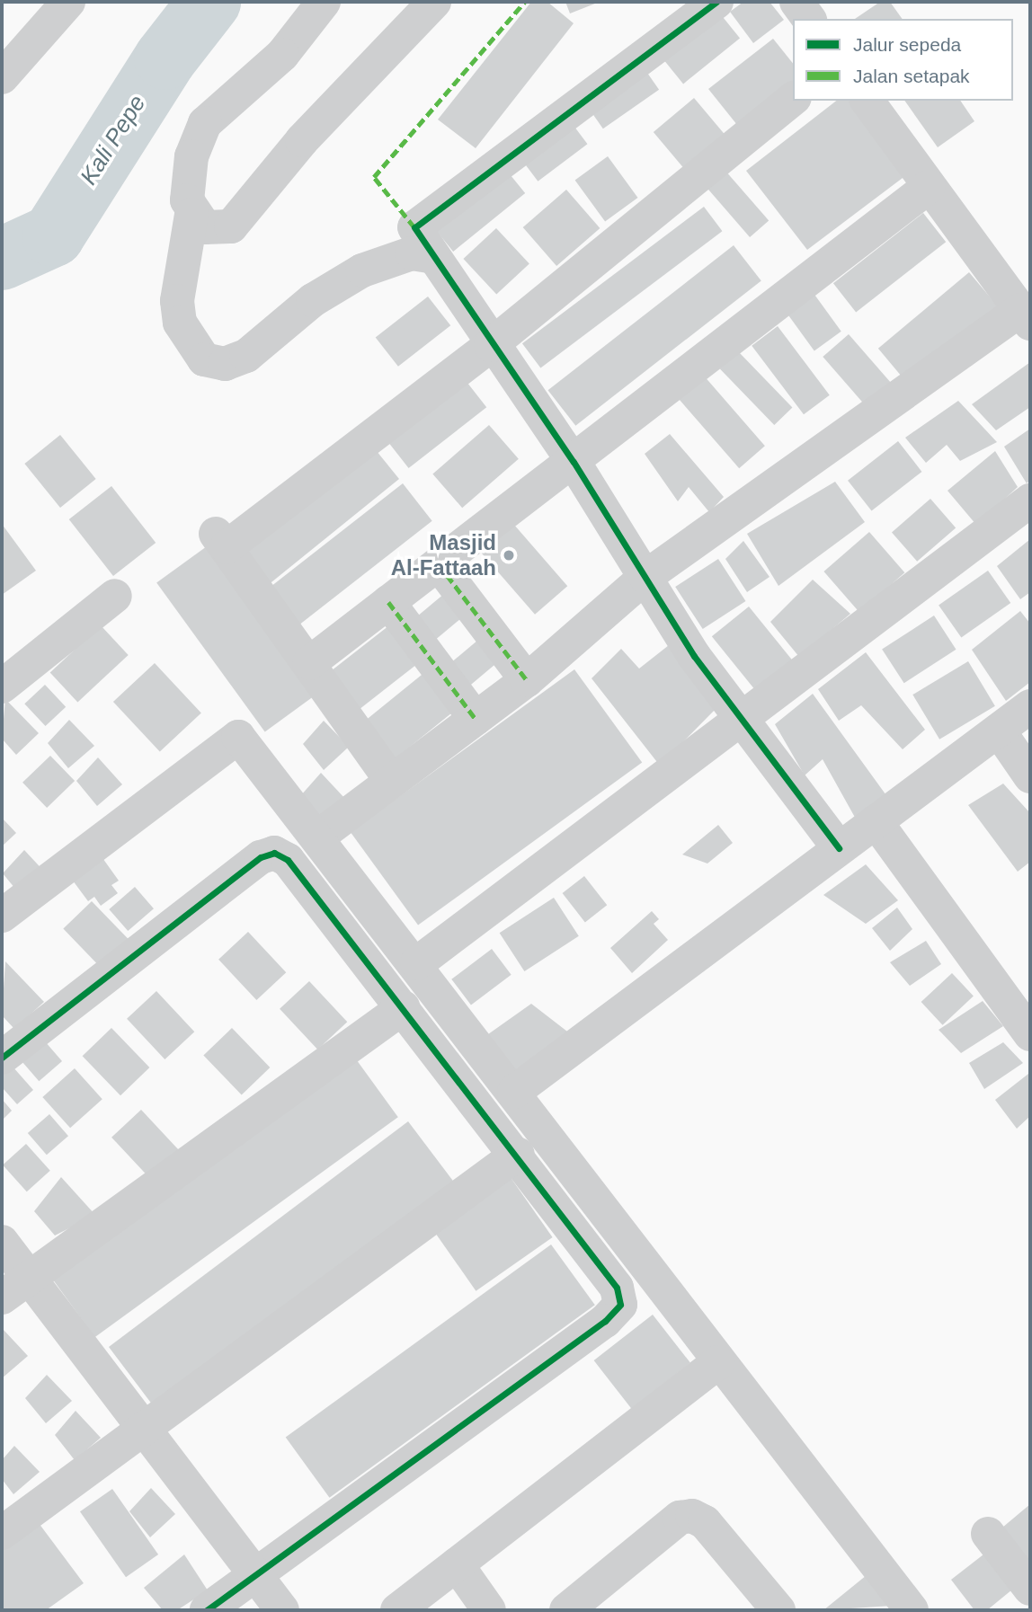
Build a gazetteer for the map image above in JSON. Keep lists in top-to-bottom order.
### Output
{
  "water": ["Kali Pepe"],
  "places": ["Masjid Al-Fattaah"],
  "legend": ["Jalur sepeda", "Jalan setapak"]
}
